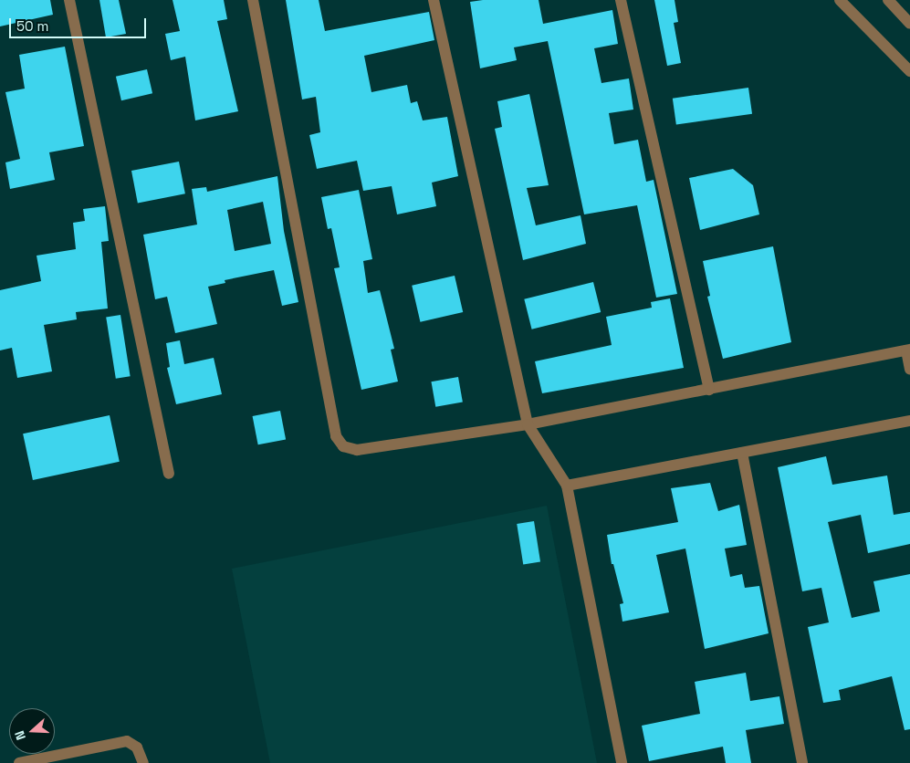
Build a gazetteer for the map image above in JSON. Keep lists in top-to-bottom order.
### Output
{
  "scale_bar": "50 m",
  "north": "left"
}
